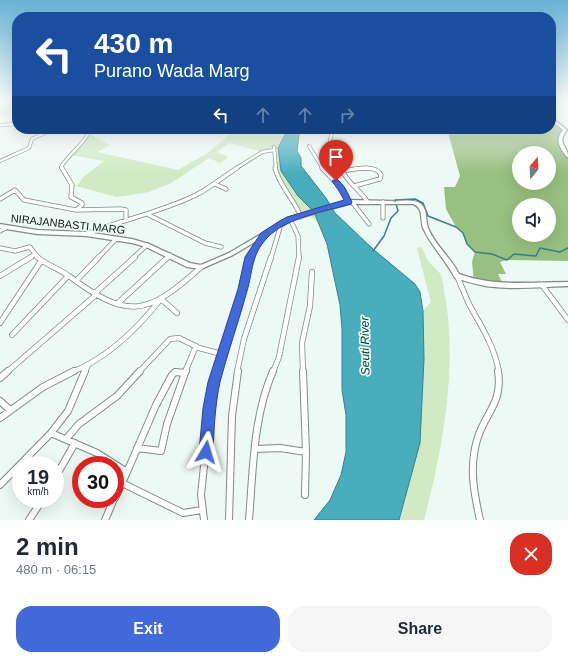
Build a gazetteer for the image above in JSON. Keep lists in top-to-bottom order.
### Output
{
  "streets": {
    "street": ["NIRAJANBASTI MARG"]
  },
  "water": ["Seuti River"],
  "north": "top",
  "page": {
    "turn": ["430 m", "Purano Wada Marg"],
    "speed": "19 km/h",
    "limit": "30",
    "heading": ["2 min", "480 m · 06:15"],
    "buttons": ["Exit", "Share"]
  }
}
